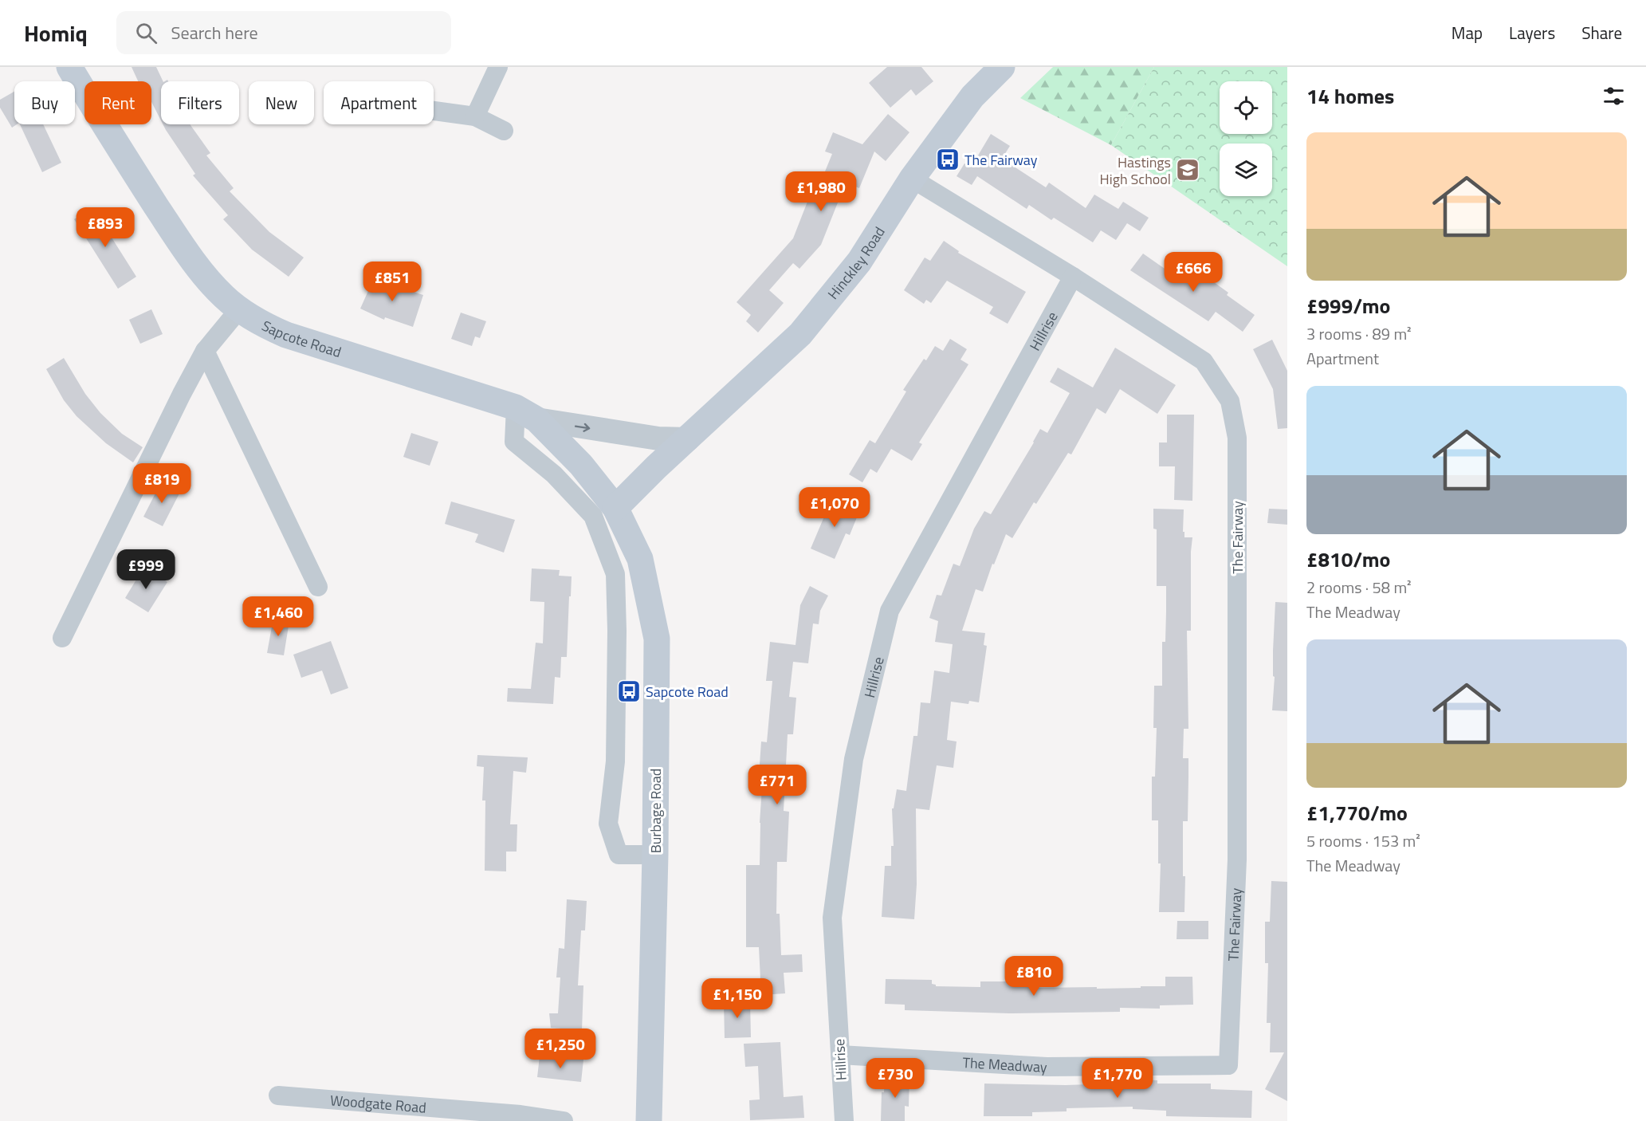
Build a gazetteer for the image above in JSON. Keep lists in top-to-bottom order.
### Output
{
  "streets": {
    "main road": ["Hinckley Road", "Sapcote Road", "Burbage Road"],
    "street": [
      "Hillrise",
      "The Fairway",
      "The Meadway",
      "Woodgate Road"
    ]
  },
  "crossings": [
    ["Hinckley Road", "Sapcote Road"],
    ["Hinckley Road", "The Fairway"],
    ["Hinckley Road", "Burbage Road"],
    ["Hillrise", "The Fairway"],
    ["Hillrise", "The Meadway"],
    ["Sapcote Road", "Burbage Road"],
    ["The Fairway", "The Meadway"]
  ],
  "places": {
    "bus stop": ["The Fairway", "Sapcote Road"],
    "school or university": ["Hastings High School"]
  },
  "page": {
    "header": "Homiq",
    "search": "Search here",
    "nav": ["Map", "Layers", "Share"],
    "heading": "14 homes",
    "chip": [
      "Buy",
      "Rent",
      "Filters",
      "New",
      "Apartment"
    ],
    "list": [
      {
        "name": "£999/mo",
        "note": "3 rooms · 89 m² · Apartment"
      },
      {
        "name": "£810/mo",
        "note": "2 rooms · 58 m² · The Meadway"
      },
      {
        "name": "£1,770/mo",
        "note": "5 rooms · 153 m² · The Meadway"
      }
    ],
    "price": [
      "£1,980",
      "£893",
      "£666",
      "£851",
      "£819",
      "£1,070",
      "£999",
      "£1,460",
      "£771",
      "£810",
      "£1,150",
      "£1,250",
      "£730",
      "£1,770"
    ]
  }
}
